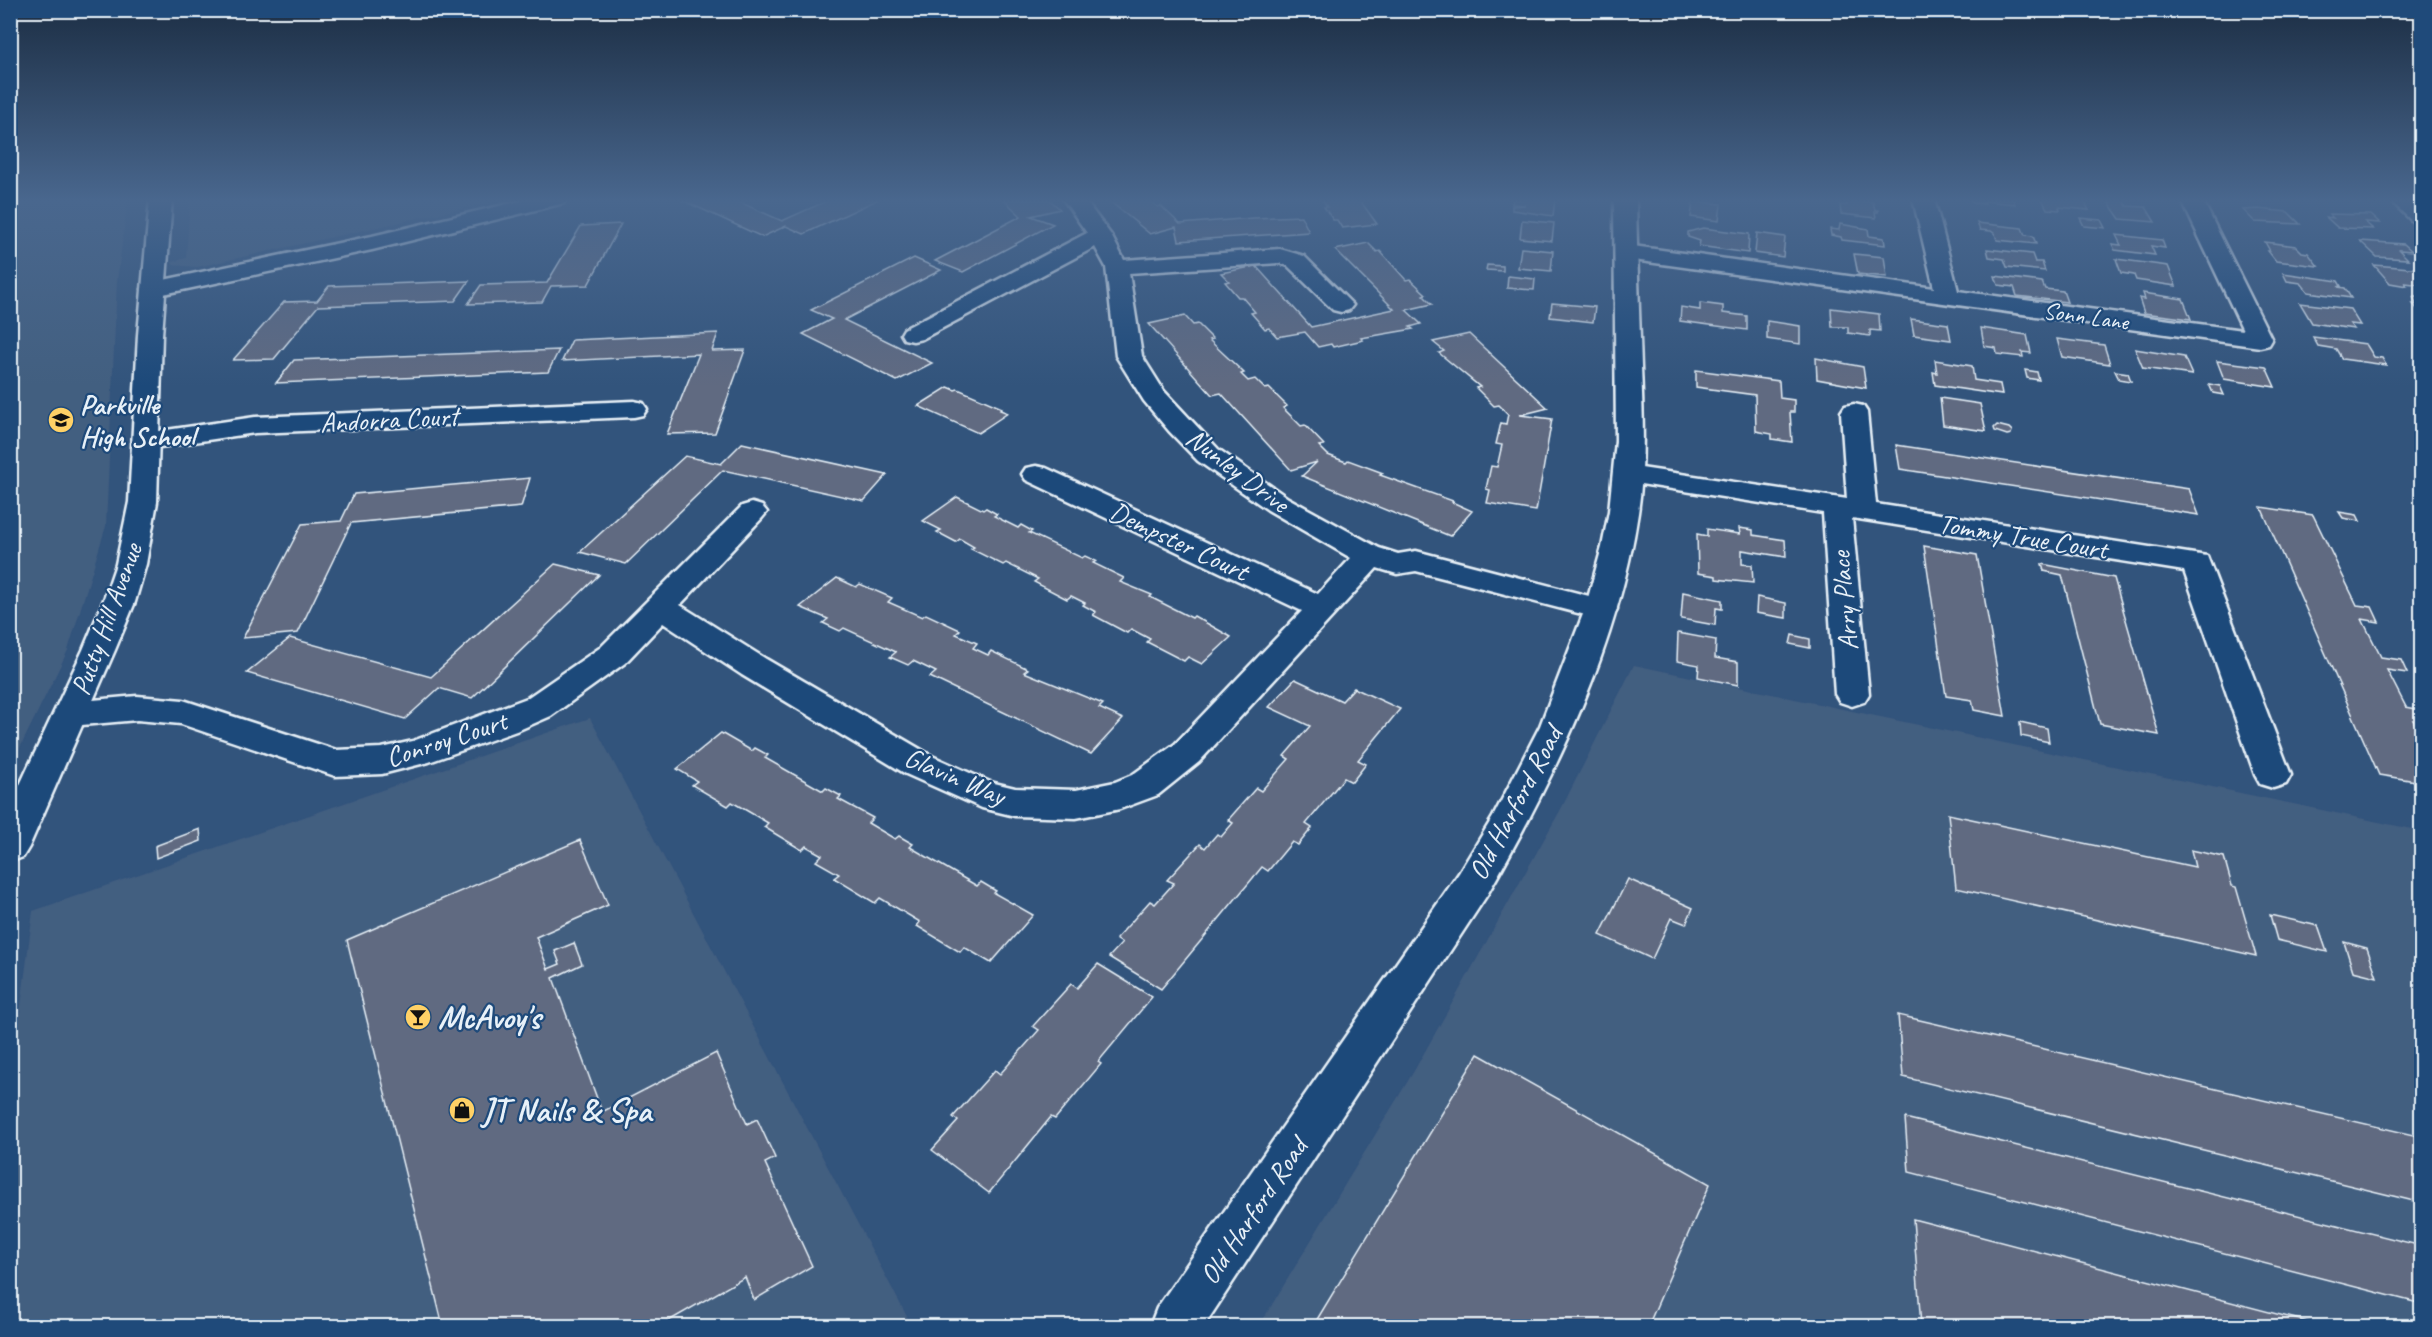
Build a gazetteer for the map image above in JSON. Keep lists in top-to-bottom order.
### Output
{
  "streets": {
    "street": [
      "Sonn Lane",
      "Andorra Court",
      "Nunley Drive",
      "Tommy True Court",
      "Dempster Court",
      "Arry Place",
      "Putty Hill Avenue",
      "Conroy Court",
      "Glavin Way",
      "Old Harford Road"
    ]
  },
  "crossings": [
    ["Andorra Court", "Putty Hill Avenue"],
    ["Nunley Drive", "Glavin Way"],
    ["Nunley Drive", "Old Harford Road"],
    ["Tommy True Court", "Arry Place"],
    ["Tommy True Court", "Old Harford Road"],
    ["Dempster Court", "Glavin Way"],
    ["Putty Hill Avenue", "Conroy Court"],
    ["Conroy Court", "Glavin Way"]
  ],
  "places": {
    "school or university": ["Parkville High School"],
    "bar": ["McAvoy's"],
    "shop": ["JT Nails & Spa"]
  }
}
